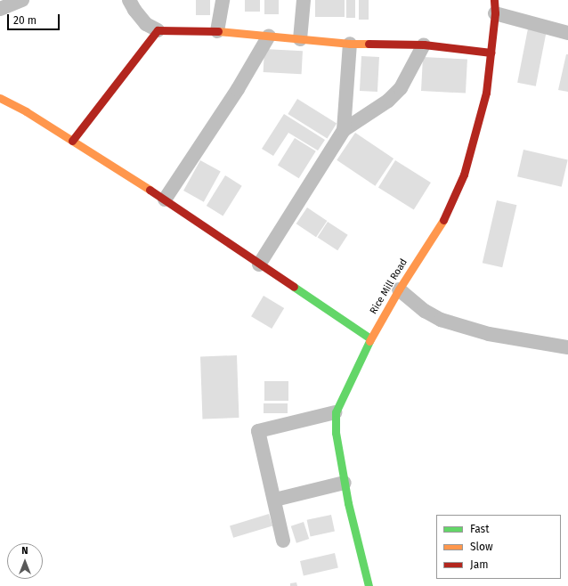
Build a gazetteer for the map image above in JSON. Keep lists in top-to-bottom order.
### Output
{
  "streets": {
    "street": ["Rice Mill Road"]
  },
  "legend": ["Fast", "Slow", "Jam"],
  "scale_bar": "20 m",
  "north": "top"
}
